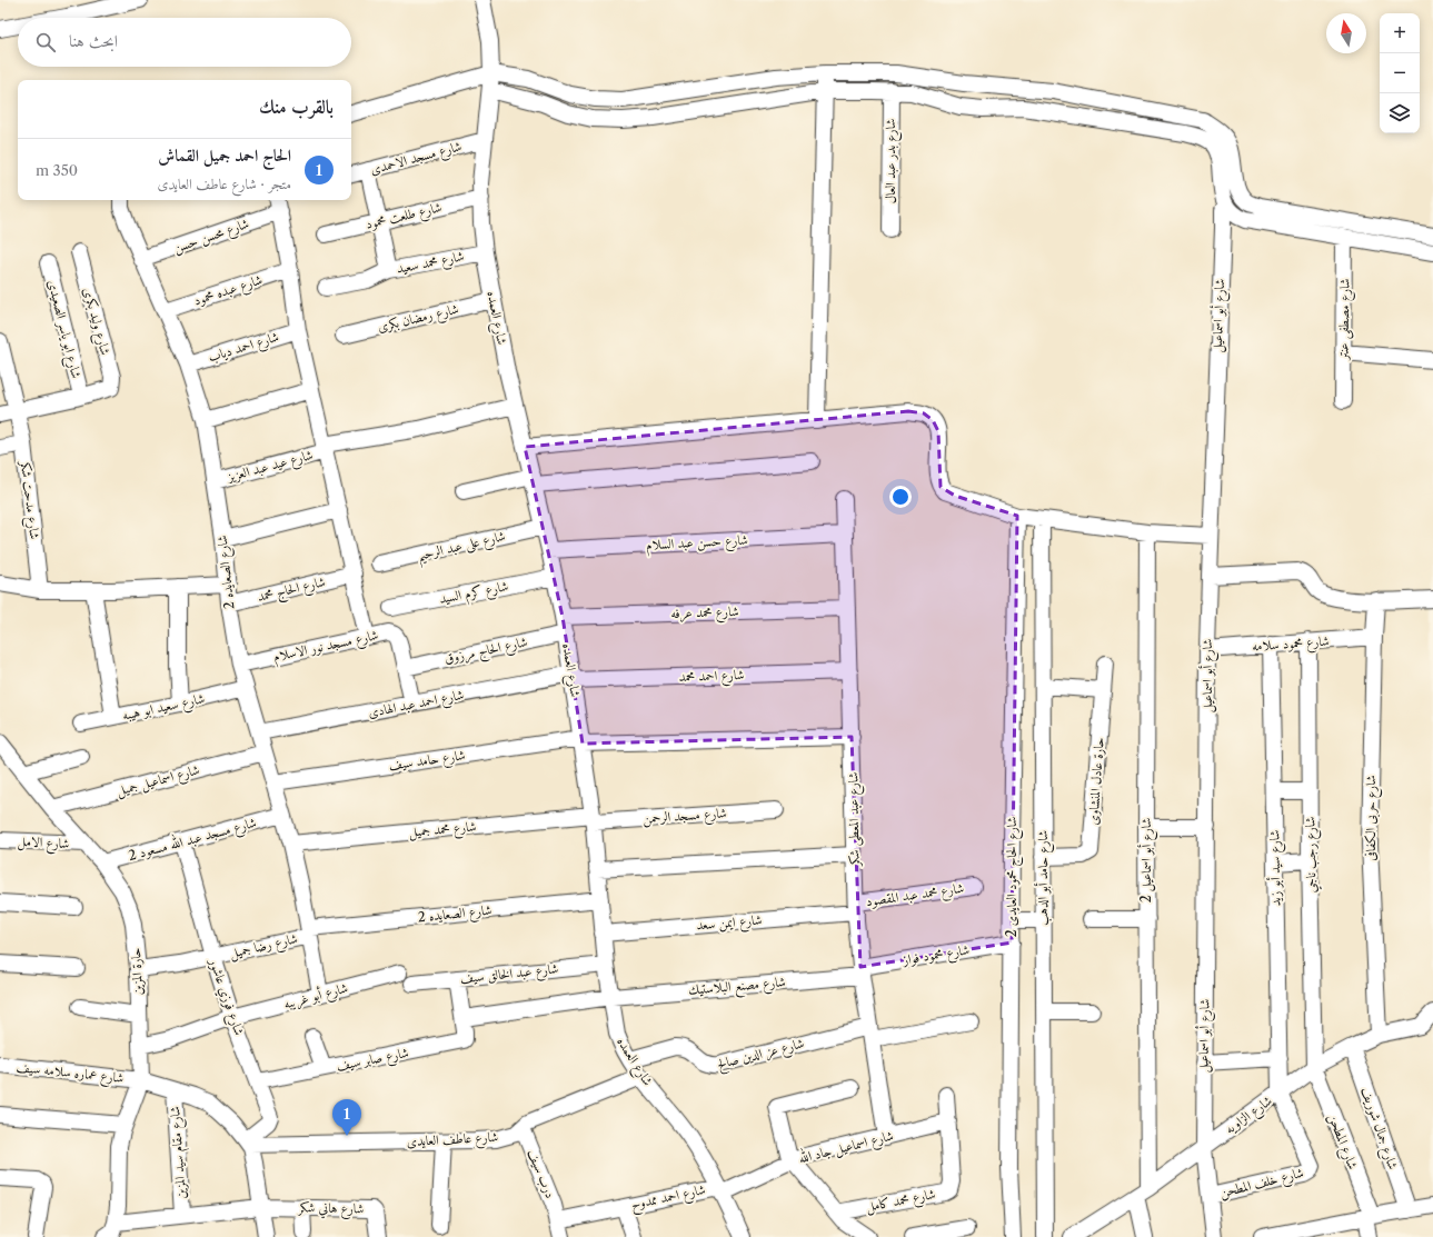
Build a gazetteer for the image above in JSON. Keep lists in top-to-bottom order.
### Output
{
  "streets": {
    "street": [
      "شارع مسجد الاحمدى",
      "شارع بدر عبد العال",
      "شارع طلعت محمود",
      "شارع محسن حسن",
      "شارع محمد سعيد",
      "شارع عبده محمود",
      "شارع أبو اسماعيل",
      "شارع رمضان بكرى",
      "شارع العمده",
      "شارع مصطفى عنتر",
      "شارع وليد بكرى",
      "شارع ابو ياسر الصعيدى",
      "شارع احمد دياب",
      "شارع عيد عبد العزيز",
      "شارع مدحت شكر",
      "شارع حسن عبد السلام",
      "شارع على عبد الرحيم",
      "شارع الصعايده 2",
      "شارع الحاج محمد",
      "شارع كرم السيد",
      "شارع محمد عرفه",
      "شارع محمود سلامه",
      "شارع مسجد نور الاسلام",
      "شارع الحاج مرزوق",
      "شارع احمد محمد",
      "شارع احمد عبد الهادى",
      "شارع سعيد ابو هيبه",
      "شارع حامد سيف",
      "شارع اسماعيل جميل",
      "حارة عادل المنشاوى",
      "شارع مسجد الرحمن",
      "شارع حربى الكفافى",
      "شارع عبد المعطى شكر",
      "شارع محمد جميل",
      "شارع مسجد عبد الله مسعود 2",
      "شارع الامل",
      "شارع رجب ناجي",
      "شارع أبو اسماعيل 2",
      "شارع سيد أبو زيد",
      "شارع الحاج محمود العايدى 2",
      "شارع حامد أبو الدهب",
      "شارع محمد عبد المقصود",
      "شارع ايمن سعد",
      "شارع رضا جميل",
      "شارع محمود فواز",
      "حارة المزين",
      "شارع عبد الخالق سيف",
      "شارع مصنع البلاستيك",
      "شارع أبو غريبه",
      "شارع فوزي عاشور",
      "شارع عز الدين صالح",
      "شارع صابر سيف",
      "شارع عماره سلامه سيف",
      "شارع الزاويه",
      "شارع جمال شوريف",
      "شارع عاطف العايدى",
      "شارع المطحن",
      "شارع اسماعيل جاد الله",
      "شارع مقام سيد المزين",
      "درب سيف",
      "شارع خلف المطحن",
      "شارع احمد ممدوح",
      "شارع محمد كامل",
      "شارع هاني شكر"
    ]
  },
  "crossings": [
    ["شارع مسجد الاحمدى", "شارع العمده"],
    ["شارع طلعت محمود", "شارع العمده"],
    ["شارع محسن حسن", "شارع الصعايده 2"],
    ["شارع محمد سعيد", "شارع العمده"],
    ["شارع عبده محمود", "شارع الصعايده 2"],
    ["شارع أبو اسماعيل", "شارع محمود سلامه"],
    ["شارع أبو اسماعيل", "شارع الزاويه"],
    ["شارع أبو اسماعيل", "شارع خلف المطحن"],
    ["شارع رمضان بكرى", "شارع العمده"],
    ["شارع العمده", "شارع عيد عبد العزيز"],
    ["شارع العمده", "شارع حسن عبد السلام"],
    ["شارع العمده", "شارع على عبد الرحيم"],
    ["شارع العمده", "شارع الصعايده 2"],
    ["شارع العمده", "شارع كرم السيد"],
    ["شارع العمده", "شارع محمد عرفه"],
    ["شارع العمده", "شارع الحاج مرزوق"],
    ["شارع العمده", "شارع احمد محمد"],
    ["شارع العمده", "شارع احمد عبد الهادى"],
    ["شارع العمده", "شارع حامد سيف"],
    ["شارع العمده", "شارع مسجد الرحمن"],
    ["شارع العمده", "شارع محمد جميل"],
    ["شارع العمده", "شارع ايمن سعد"],
    ["شارع العمده", "شارع عبد الخالق سيف"],
    ["شارع العمده", "شارع مصنع البلاستيك"],
    ["شارع العمده", "شارع عز الدين صالح"],
    ["شارع العمده", "شارع عاطف العايدى"],
    ["شارع العمده", "شارع اسماعيل جاد الله"],
    ["شارع العمده", "شارع احمد ممدوح"],
    ["شارع وليد بكرى", "شارع ابو ياسر الصعيدى"],
    ["شارع احمد دياب", "شارع الصعايده 2"],
    ["شارع عيد عبد العزيز", "شارع الصعايده 2"],
    ["شارع حسن عبد السلام", "شارع عبد المعطى شكر"],
    ["شارع الصعايده 2", "شارع الحاج محمد"],
    ["شارع الصعايده 2", "شارع مسجد نور الاسلام"],
    ["شارع الصعايده 2", "شارع احمد عبد الهادى"],
    ["شارع الصعايده 2", "شارع سعيد ابو هيبه"],
    ["شارع الصعايده 2", "شارع حامد سيف"],
    ["شارع الصعايده 2", "شارع اسماعيل جميل"],
    ["شارع الصعايده 2", "شارع محمد جميل"],
    ["شارع الصعايده 2", "شارع مسجد عبد الله مسعود 2"],
    ["شارع الصعايده 2", "شارع رضا جميل"],
    ["شارع الصعايده 2", "شارع أبو غريبه"],
    ["شارع محمد عرفه", "شارع عبد المعطى شكر"],
    ["شارع محمود سلامه", "شارع حربى الكفافى"],
    ["شارع محمود سلامه", "شارع رجب ناجي"],
    ["شارع محمود سلامه", "شارع سيد أبو زيد"],
    ["شارع مسجد نور الاسلام", "شارع الحاج مرزوق"],
    ["شارع مسجد نور الاسلام", "شارع احمد عبد الهادى"],
    ["شارع احمد محمد", "شارع احمد عبد الهادى"],
    ["شارع احمد محمد", "شارع عبد المعطى شكر"],
    ["شارع حامد سيف", "شارع عبد المعطى شكر"],
    ["شارع اسماعيل جميل", "حارة المزين"],
    ["حارة عادل المنشاوى", "شارع حامد أبو الدهب"],
    ["شارع مسجد الرحمن", "شارع محمد جميل"],
    ["شارع حربى الكفافى", "شارع الزاويه"],
    ["شارع عبد المعطى شكر", "شارع محمد عبد المقصود"],
    ["شارع عبد المعطى شكر", "شارع ايمن سعد"],
    ["شارع عبد المعطى شكر", "شارع محمود فواز"],
    ["شارع عبد المعطى شكر", "شارع مصنع البلاستيك"],
    ["شارع عبد المعطى شكر", "شارع عز الدين صالح"],
    ["شارع عبد المعطى شكر", "شارع اسماعيل جاد الله"],
    ["شارع مسجد عبد الله مسعود 2", "حارة المزين"],
    ["شارع مسجد عبد الله مسعود 2", "شارع فوزي عاشور"],
    ["شارع الامل", "حارة المزين"],
    ["شارع رجب ناجي", "شارع الزاويه"],
    ["شارع رجب ناجي", "شارع المطحن"],
    ["شارع أبو اسماعيل 2", "شارع الزاويه"],
    ["شارع سيد أبو زيد", "شارع الزاويه"],
    ["شارع سيد أبو زيد", "شارع خلف المطحن"],
    ["شارع الحاج محمود العايدى 2", "شارع محمود فواز"],
    ["شارع محمد عبد المقصود", "شارع ايمن سعد"],
    ["شارع رضا جميل", "حارة المزين"],
    ["شارع رضا جميل", "شارع فوزي عاشور"],
    ["شارع محمود فواز", "شارع مصنع البلاستيك"],
    ["حارة المزين", "شارع أبو غريبه"],
    ["حارة المزين", "شارع عماره سلامه سيف"],
    ["حارة المزين", "شارع مقام سيد المزين"],
    ["شارع عبد الخالق سيف", "شارع صابر سيف"],
    ["شارع أبو غريبه", "شارع فوزي عاشور"],
    ["شارع فوزي عاشور", "شارع صابر سيف"],
    ["شارع فوزي عاشور", "شارع عماره سلامه سيف"],
    ["شارع فوزي عاشور", "شارع عاطف العايدى"],
    ["شارع عماره سلامه سيف", "شارع عاطف العايدى"],
    ["شارع عماره سلامه سيف", "شارع مقام سيد المزين"],
    ["شارع الزاويه", "شارع جمال شوريف"],
    ["شارع الزاويه", "شارع المطحن"],
    ["شارع الزاويه", "شارع خلف المطحن"],
    ["شارع عاطف العايدى", "درب سيف"],
    ["شارع اسماعيل جاد الله", "شارع احمد ممدوح"],
    ["شارع اسماعيل جاد الله", "شارع محمد كامل"],
    ["شارع مقام سيد المزين", "شارع هاني شكر"]
  ],
  "north": "top",
  "page": {
    "map_buttons": ["+", "−"],
    "search": "ابحث هنا",
    "heading": "بالقرب منك",
    "list": [
      {
        "mark": "1",
        "name": "الحاج احمد جميل القماش",
        "note": "متجر · شارع عاطف العايدى",
        "value": "350 m"
      }
    ],
    "pins": "1"
  }
}
